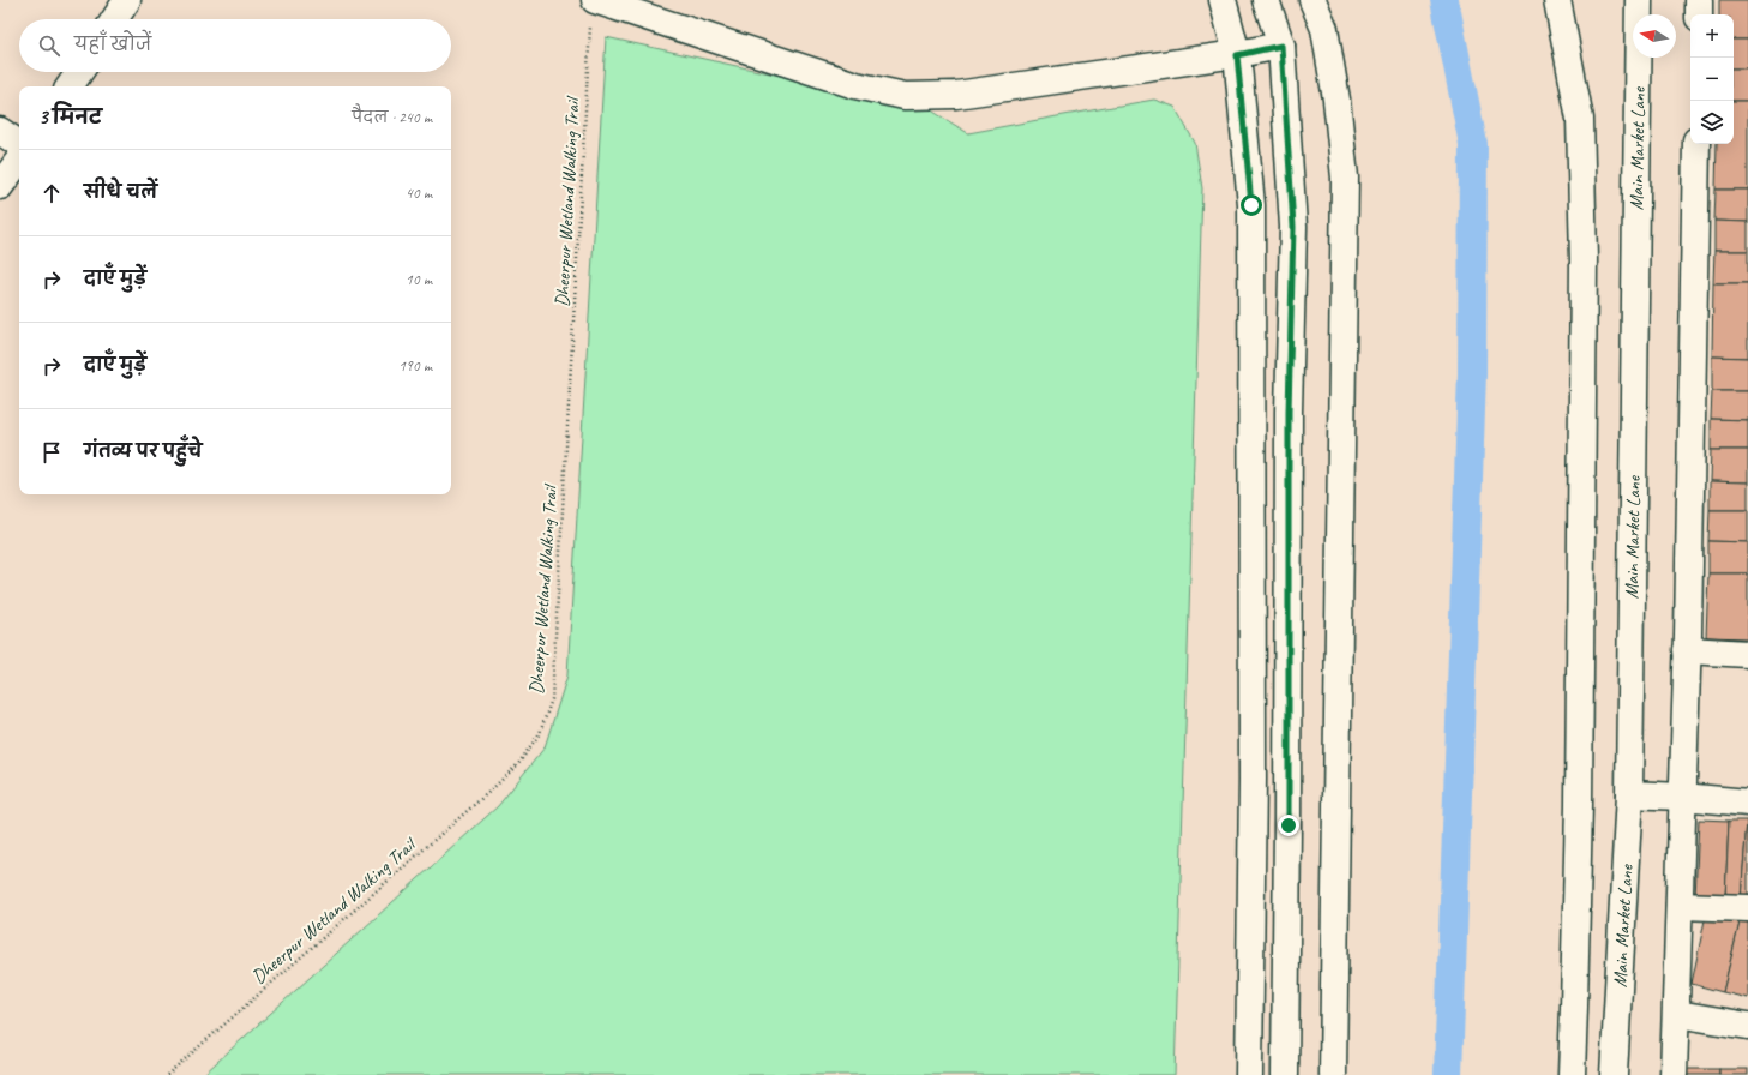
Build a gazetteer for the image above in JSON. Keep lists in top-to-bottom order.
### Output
{
  "streets": {
    "street": ["Main Market Lane"],
    "path": ["Dheerpur Wetland Walking Trail"]
  },
  "north": "left",
  "page": {
    "map_buttons": ["+", "−"],
    "search": "यहाँ खोजें",
    "heading": ["3 मिनट", "पैदल · 240 m"],
    "list": [
      ["सीधे चलें", "40 m"],
      ["दाएँ मुड़ें", "10 m"],
      ["दाएँ मुड़ें", "190 m"],
      "गंतव्य पर पहुँचे"
    ]
  }
}
